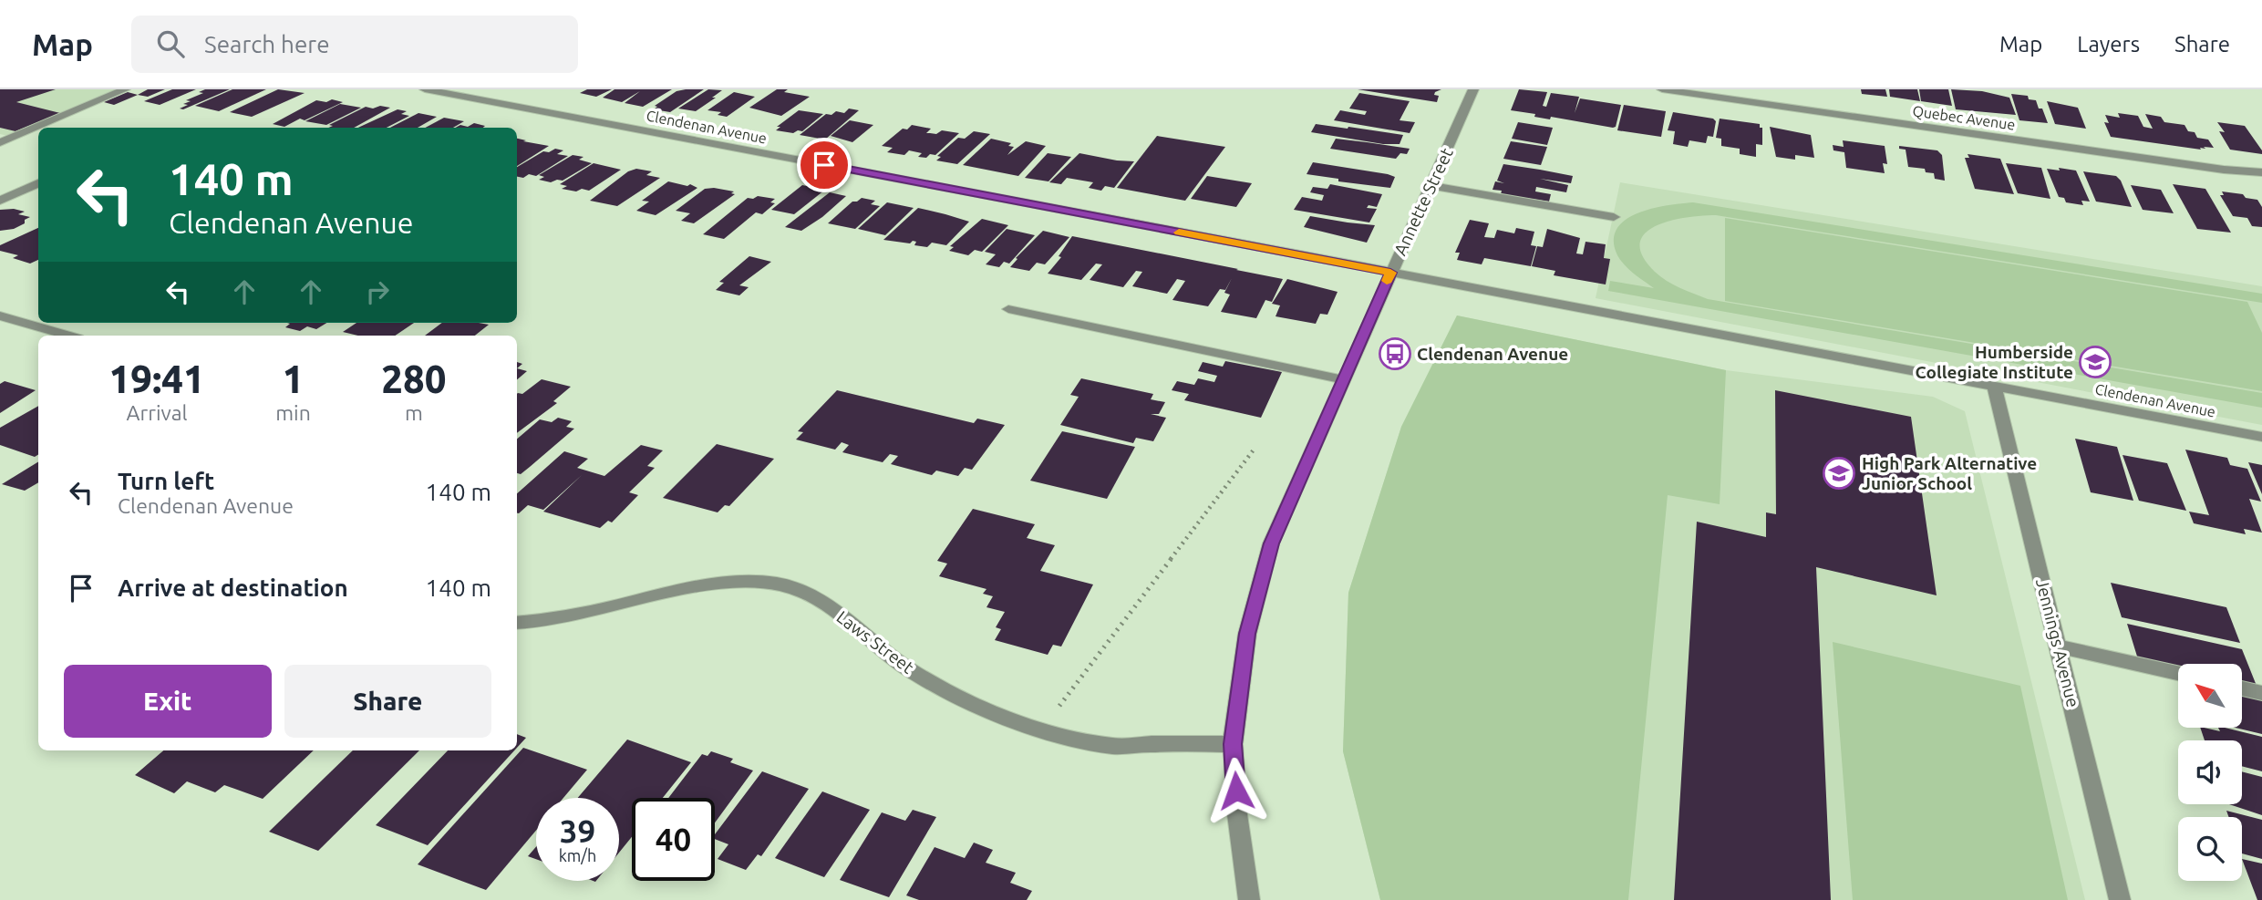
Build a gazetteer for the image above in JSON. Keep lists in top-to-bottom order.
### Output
{
  "streets": {
    "street": [
      "Quebec Avenue",
      "Clendenan Avenue",
      "Annette Street",
      "Laws Street",
      "Jennings Avenue"
    ]
  },
  "crossings": [
    ["Clendenan Avenue", "Annette Street"],
    ["Clendenan Avenue", "Jennings Avenue"],
    ["Annette Street", "Laws Street"]
  ],
  "places": {
    "bus stop": ["Clendenan Avenue"],
    "school or university": ["Humberside Collegiate Institute", "High Park Alternative Junior School"]
  },
  "north": "top left",
  "page": {
    "header": "Map",
    "search": "Search here",
    "nav": ["Map", "Layers", "Share"],
    "turn": ["140 m", "Clendenan Avenue"],
    "eta": [
      "19:41",
      "Arrival",
      "1",
      "min",
      "280",
      "m"
    ],
    "list": [
      {
        "name": "Turn left",
        "note": "Clendenan Avenue",
        "value": "140 m"
      },
      {
        "name": "Arrive at destination",
        "value": "140 m"
      }
    ],
    "buttons": ["Exit", "Share"],
    "speed": "39 km/h",
    "limit": "40"
  }
}
